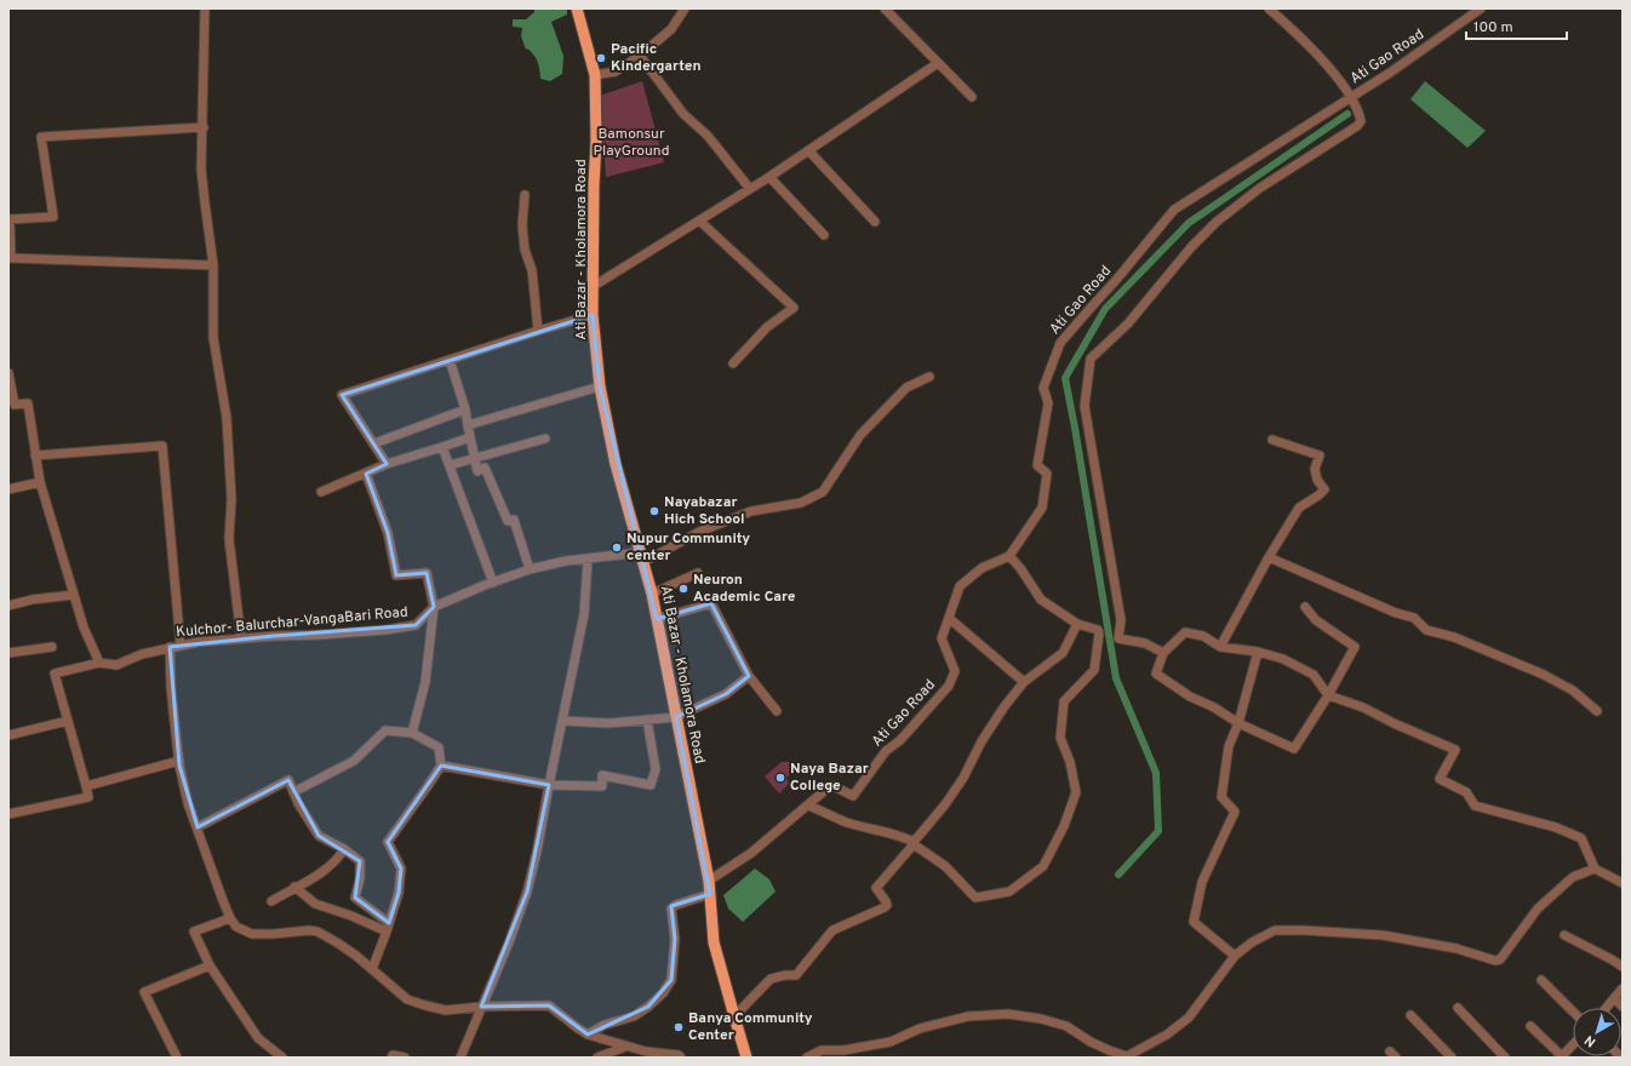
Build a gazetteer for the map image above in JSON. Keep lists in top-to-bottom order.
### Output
{
  "streets": {
    "main road": ["Ati Bazar - Kholamora Road"],
    "street": ["Ati Gao Road", "Kulchor- Balurchar-VangaBari Road"]
  },
  "crossings": [
    ["Ati Bazar - Kholamora Road", "Kulchor- Balurchar-VangaBari Road"]
  ],
  "parks": ["Bamonsur PlayGround"],
  "places": [
    "Pacific Kindergarten",
    "Nayabazar Hich School",
    "Nupur Community center",
    "Neuron Academic Care",
    "Naya Bazar College",
    "Banya Community Center"
  ],
  "scale_bar": "100 m",
  "north": "bottom left"
}
